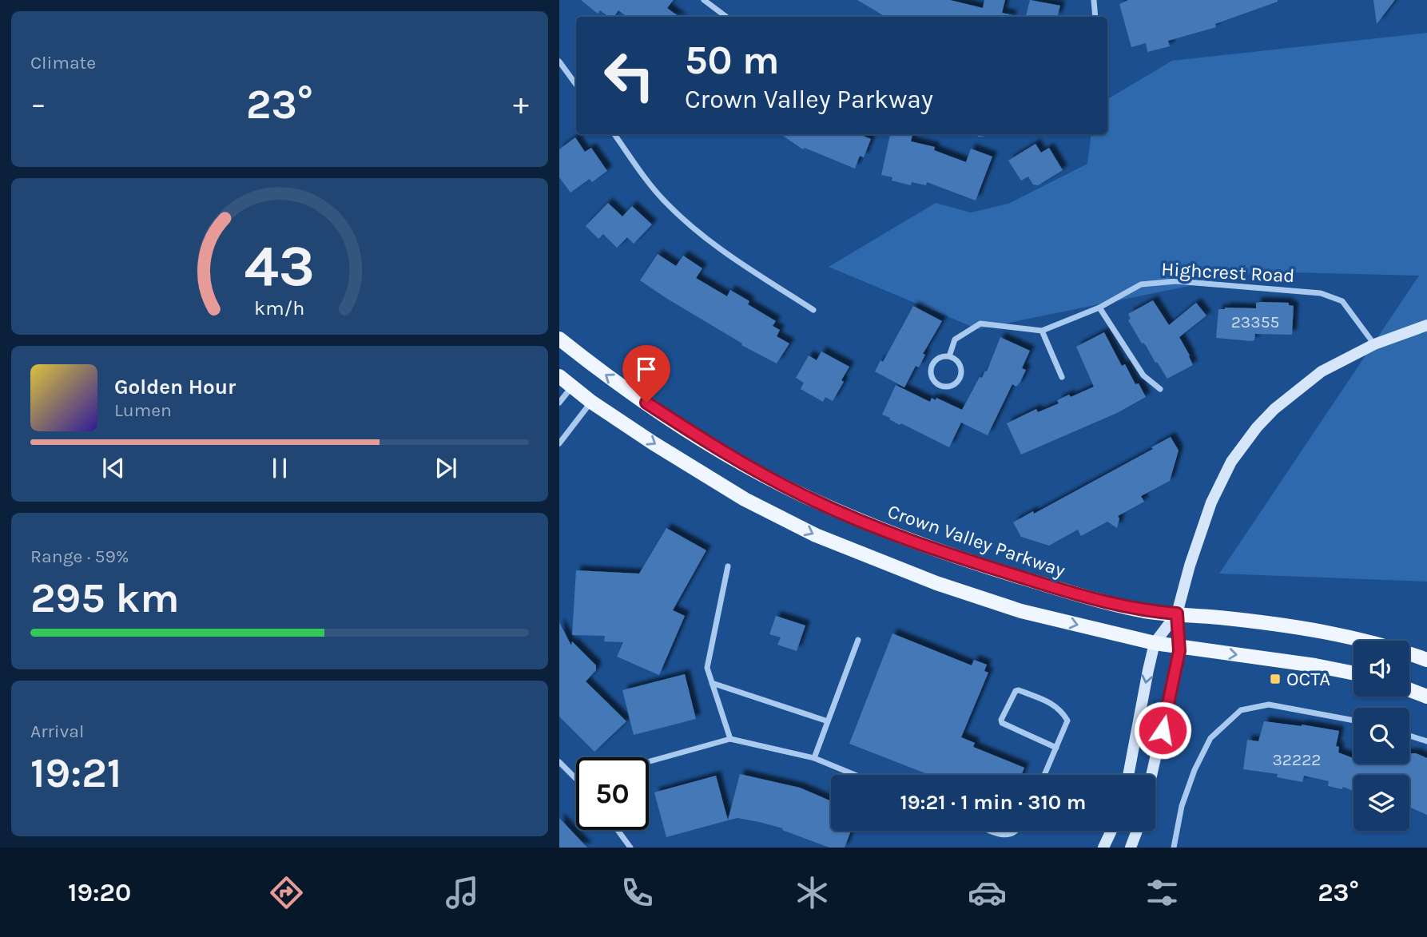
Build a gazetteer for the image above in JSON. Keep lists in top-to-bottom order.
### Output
{
  "streets": {
    "main road": ["Crown Valley Parkway"],
    "street": ["Highcrest Road"]
  },
  "places": {
    "transit": ["OCTA"]
  },
  "house_numbers": ["23355", "32222"],
  "page": {
    "tile": [
      "Climate",
      ["Range · 59%", "295 km"],
      ["Arrival", "19:21"]
    ],
    "turn": ["50 m", "Crown Valley Parkway"],
    "heat": ["−", "23°", "+"],
    "song": ["Golden Hour", "Lumen"],
    "limit": "50",
    "trip": "19:21 · 1 min · 310 m",
    "tabs": ["19:20", "23°"],
    "gauge": ["43", "km/h"]
  }
}
